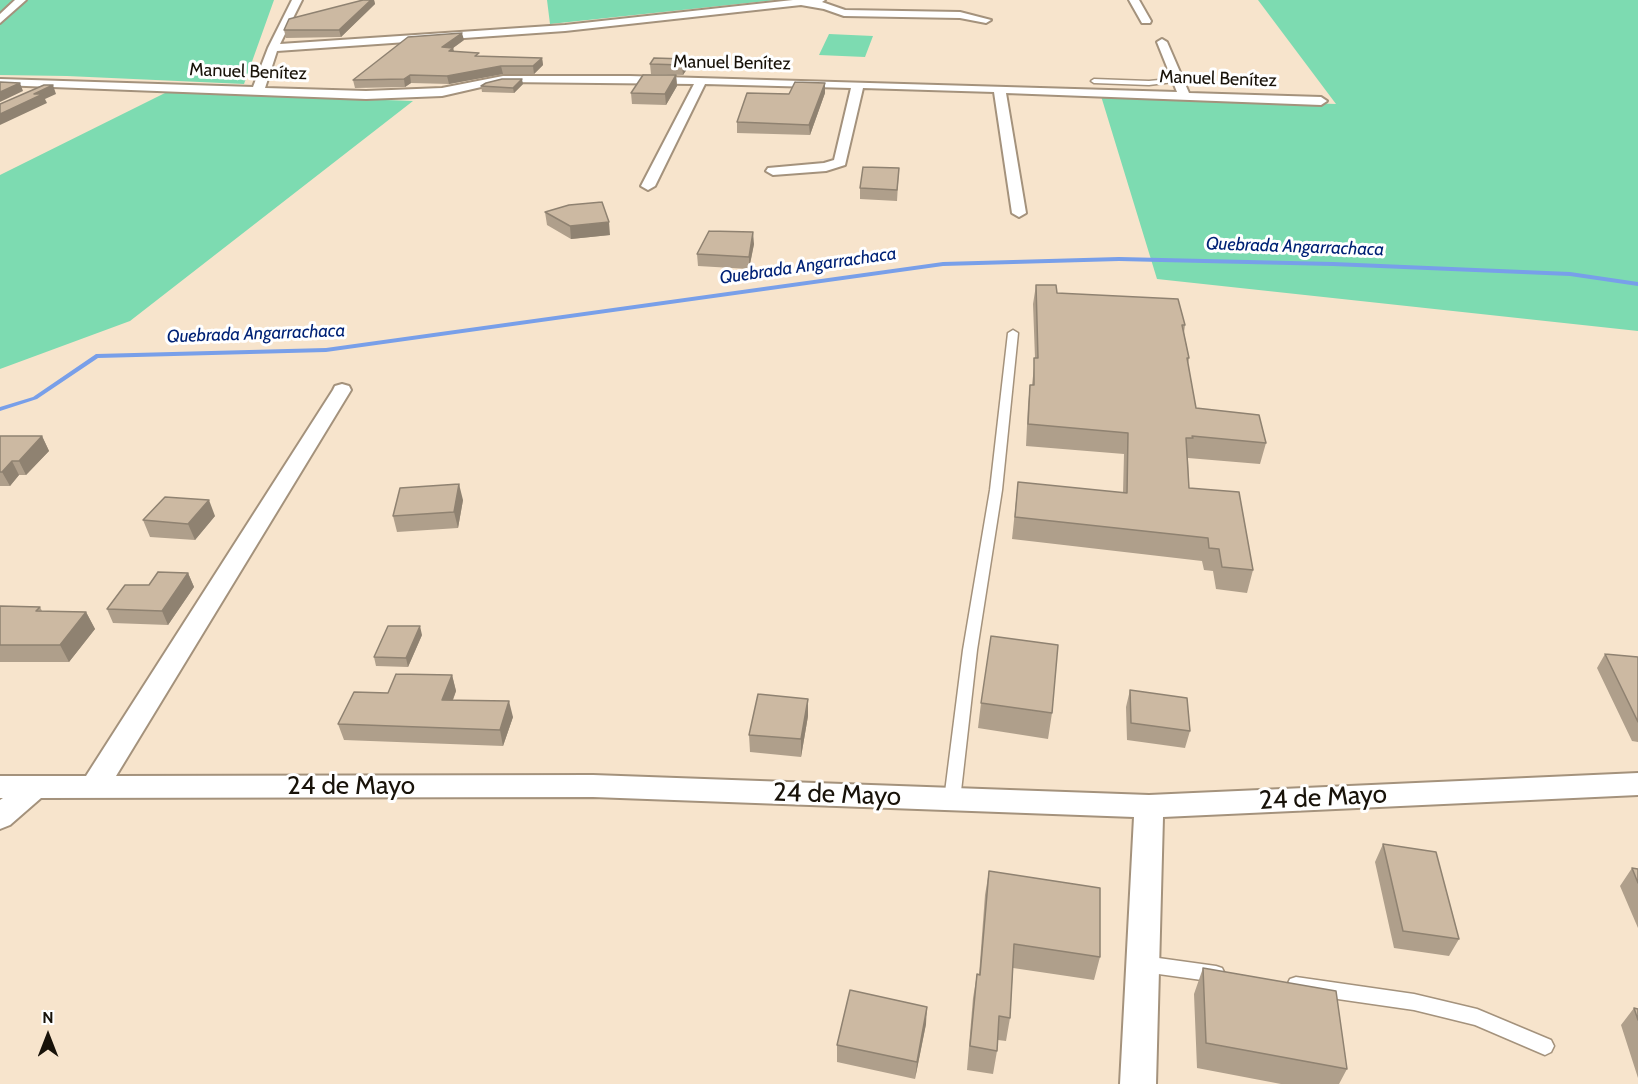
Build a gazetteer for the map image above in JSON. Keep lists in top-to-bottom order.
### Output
{
  "streets": {
    "street": ["Manuel Benítez", "24 de Mayo"]
  },
  "water": ["Quebrada Angarrachaca"],
  "north": "top"
}
